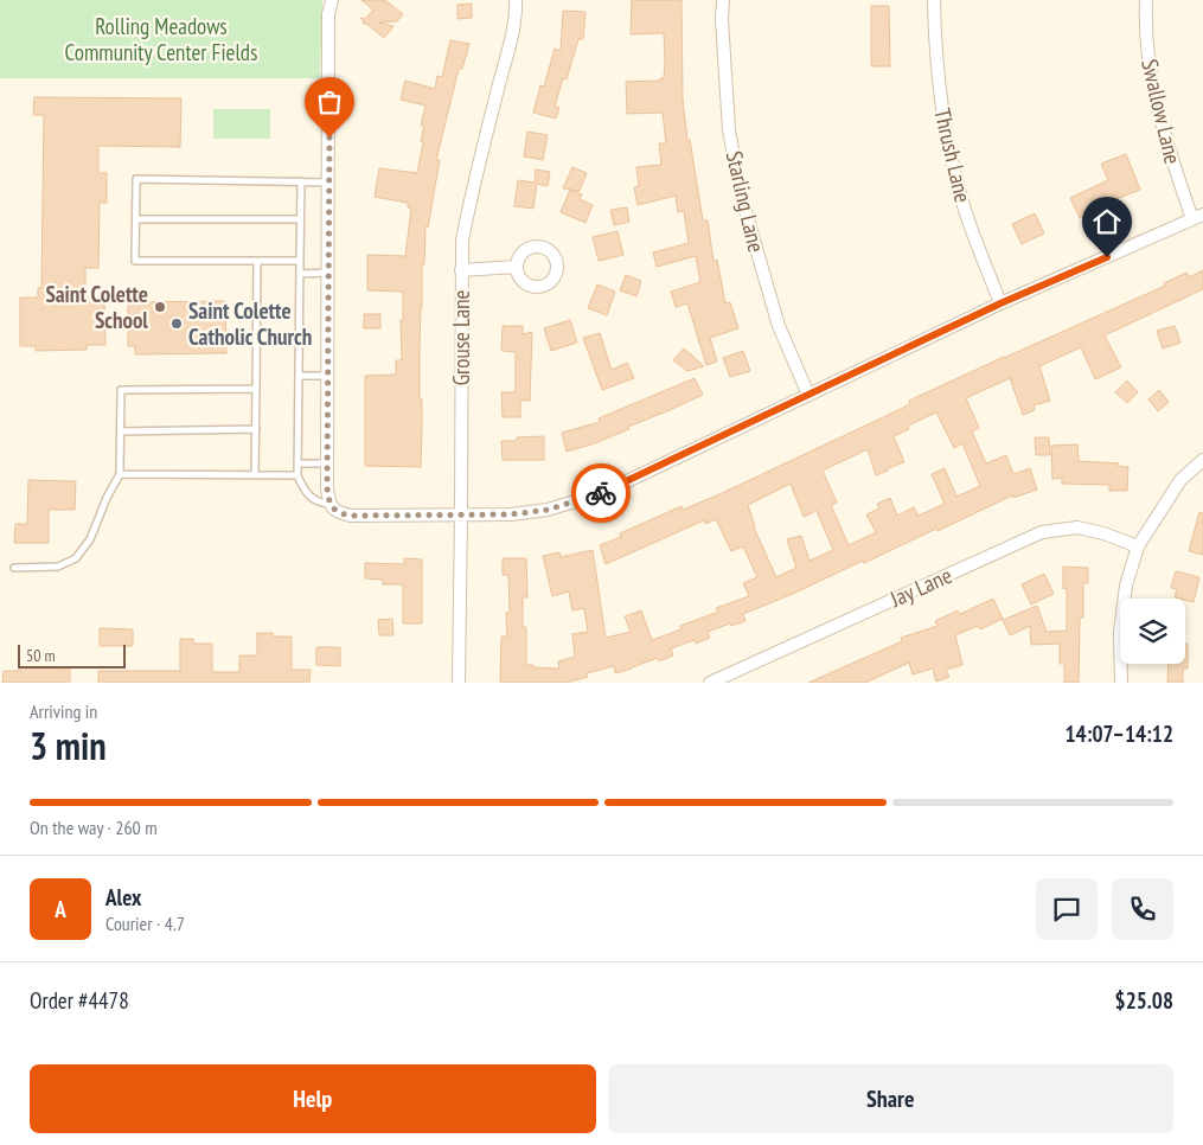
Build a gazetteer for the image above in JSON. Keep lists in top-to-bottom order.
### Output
{
  "streets": {
    "street": [
      "Swallow Lane",
      "Thrush Lane",
      "Starling Lane",
      "Grouse Lane",
      "Jay Lane"
    ]
  },
  "parks": ["Rolling Meadows Community Center Fields"],
  "places": ["Saint Colette School", "Saint Colette Catholic Church"],
  "scale_bar": "50 m",
  "page": {
    "scale": "50 m",
    "heading": ["3 min", "Arriving in", "14:07–14:12"],
    "panel": [
      "Alex",
      "Courier · 4.7",
      "Order #4478",
      "$25.08"
    ],
    "bar": "On the way · 260 m",
    "round": "A",
    "buttons": ["Help", "Share"]
  }
}
